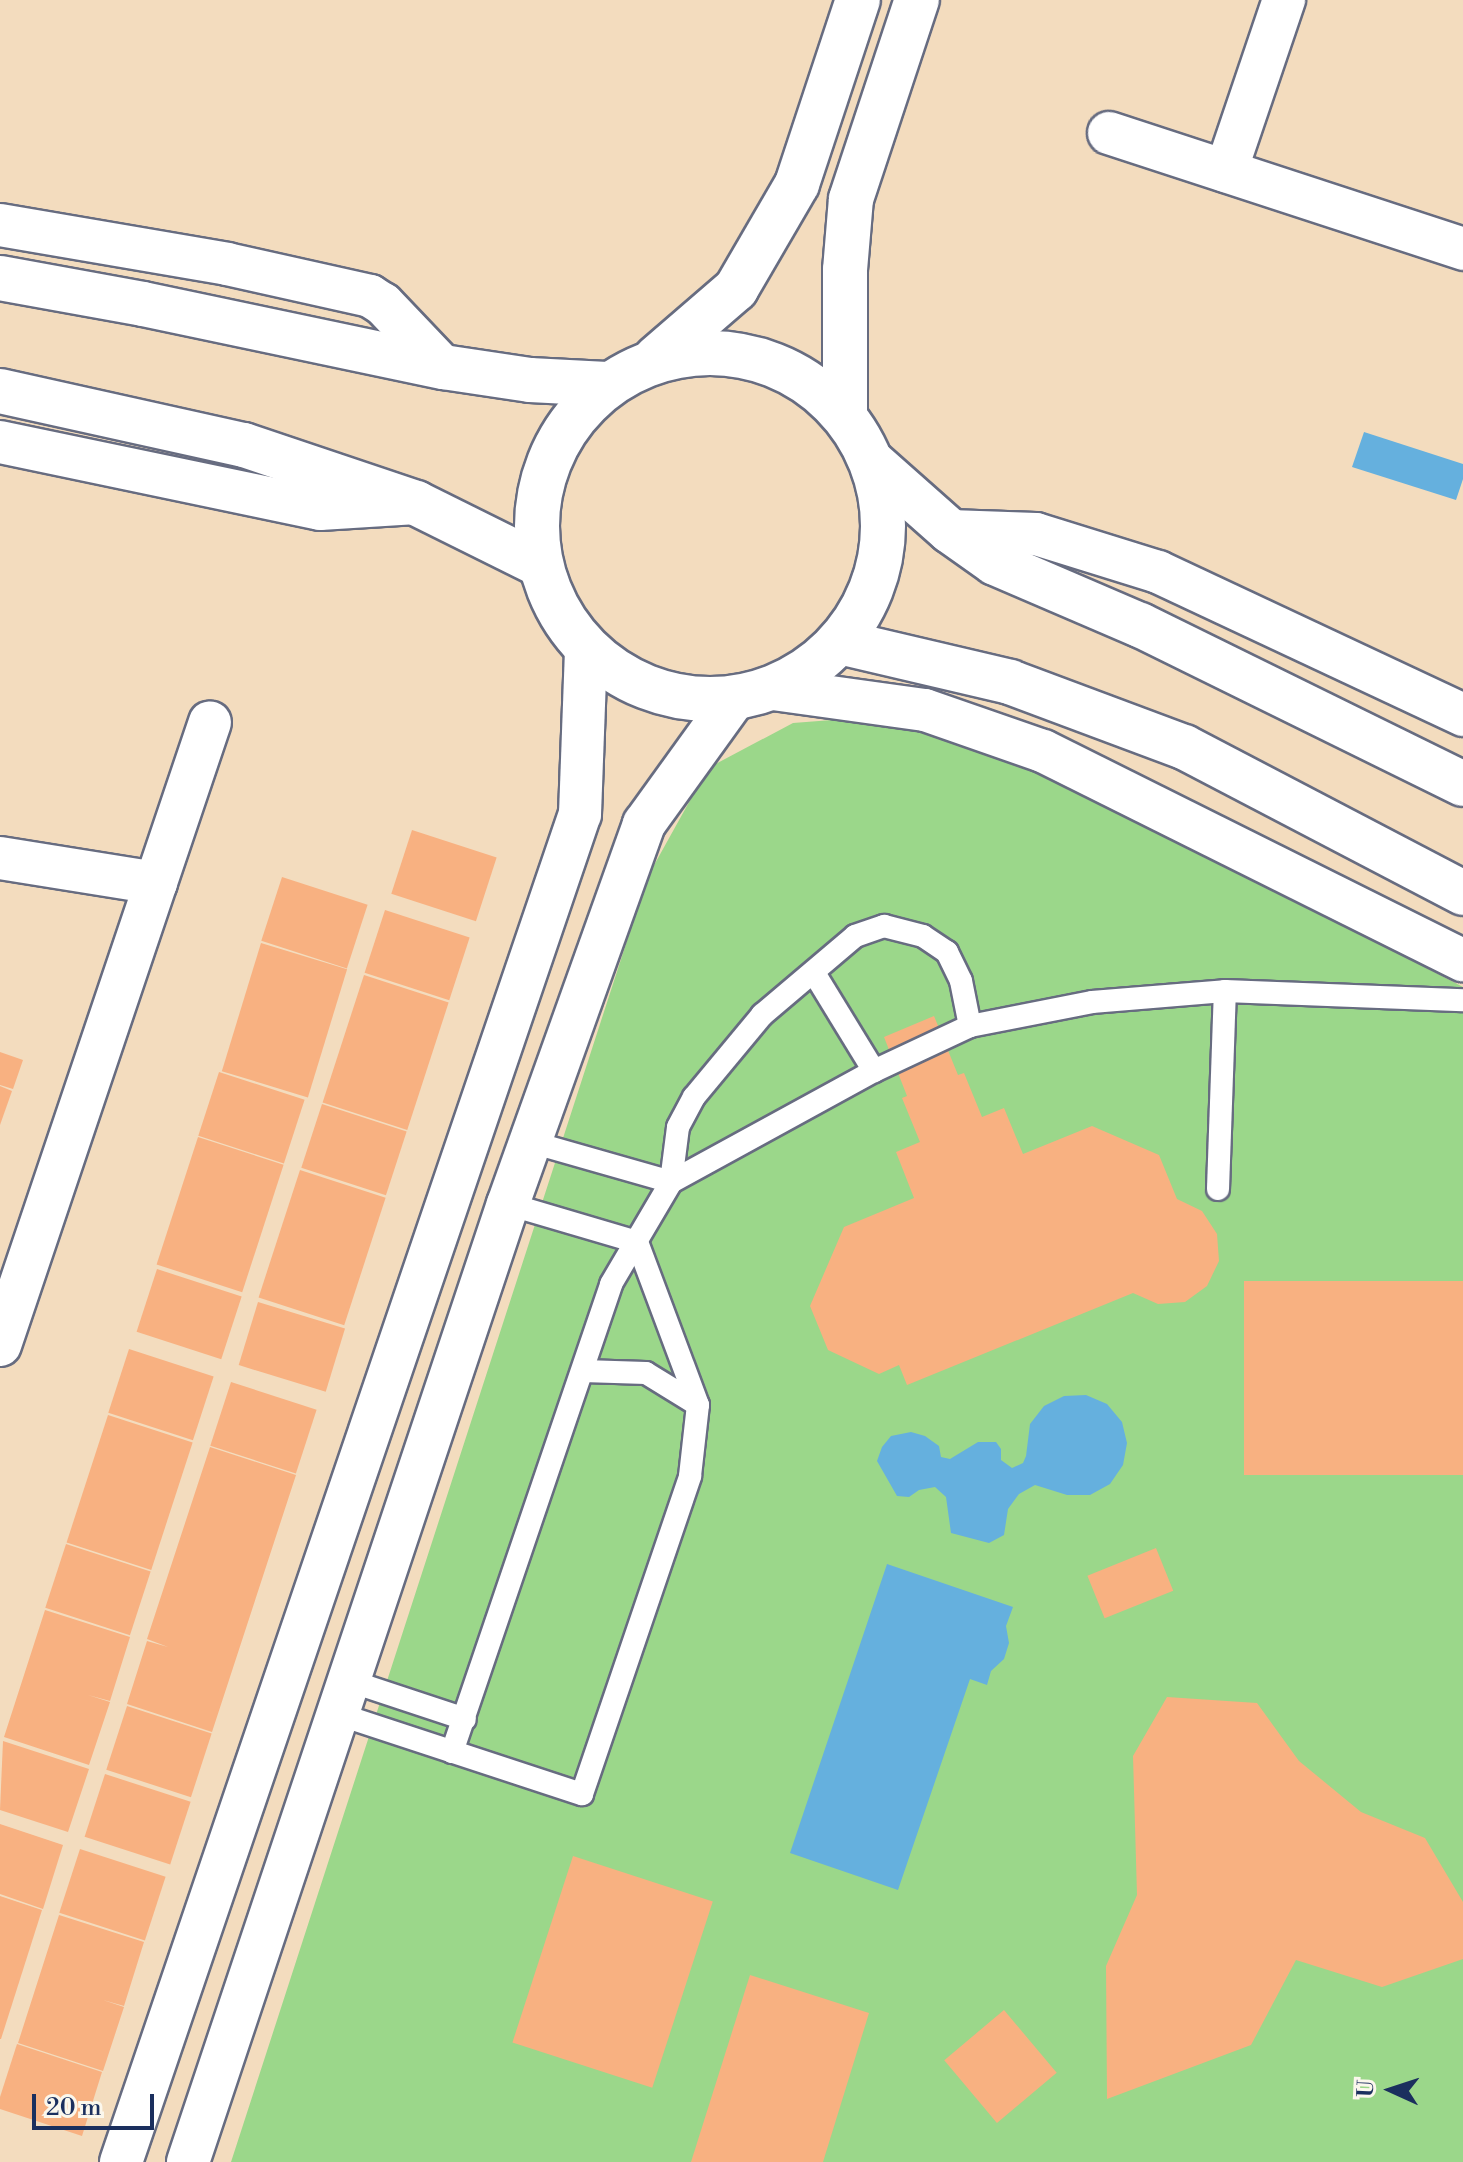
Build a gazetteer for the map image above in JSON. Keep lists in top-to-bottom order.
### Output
{
  "scale_bar": "20 m",
  "north": "left"
}
